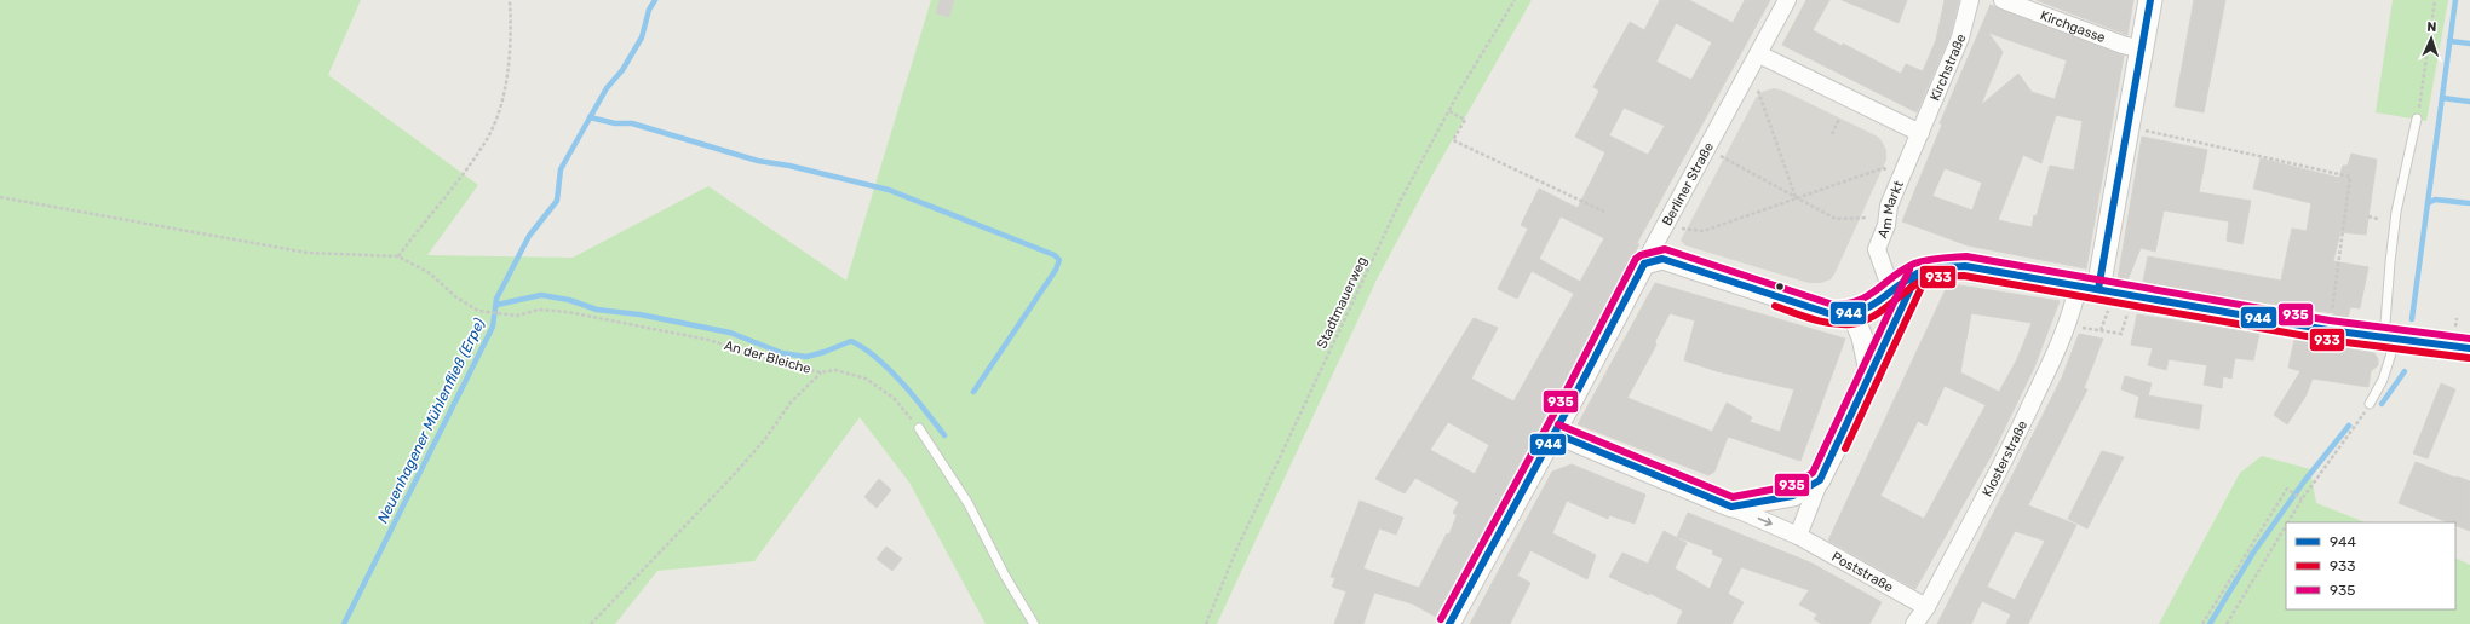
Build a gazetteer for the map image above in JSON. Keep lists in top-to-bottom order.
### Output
{
  "streets": {
    "street": [
      "Kirchgasse",
      "Kirchstraße",
      "Berliner Straße",
      "Am Markt",
      "Klosterstraße",
      "Poststraße"
    ],
    "path": ["Stadtmauerweg", "An der Bleiche"]
  },
  "crossings": [
    ["Kirchstraße", "Am Markt"],
    ["Berliner Straße", "Poststraße"],
    ["Klosterstraße", "Poststraße"]
  ],
  "water": ["Neuenhagener Mühlenfließ (Erpe)"],
  "lines": ["transit line 944", "transit line 935", "transit line 933"],
  "legend": ["944", "933", "935"],
  "north": "top"
}
